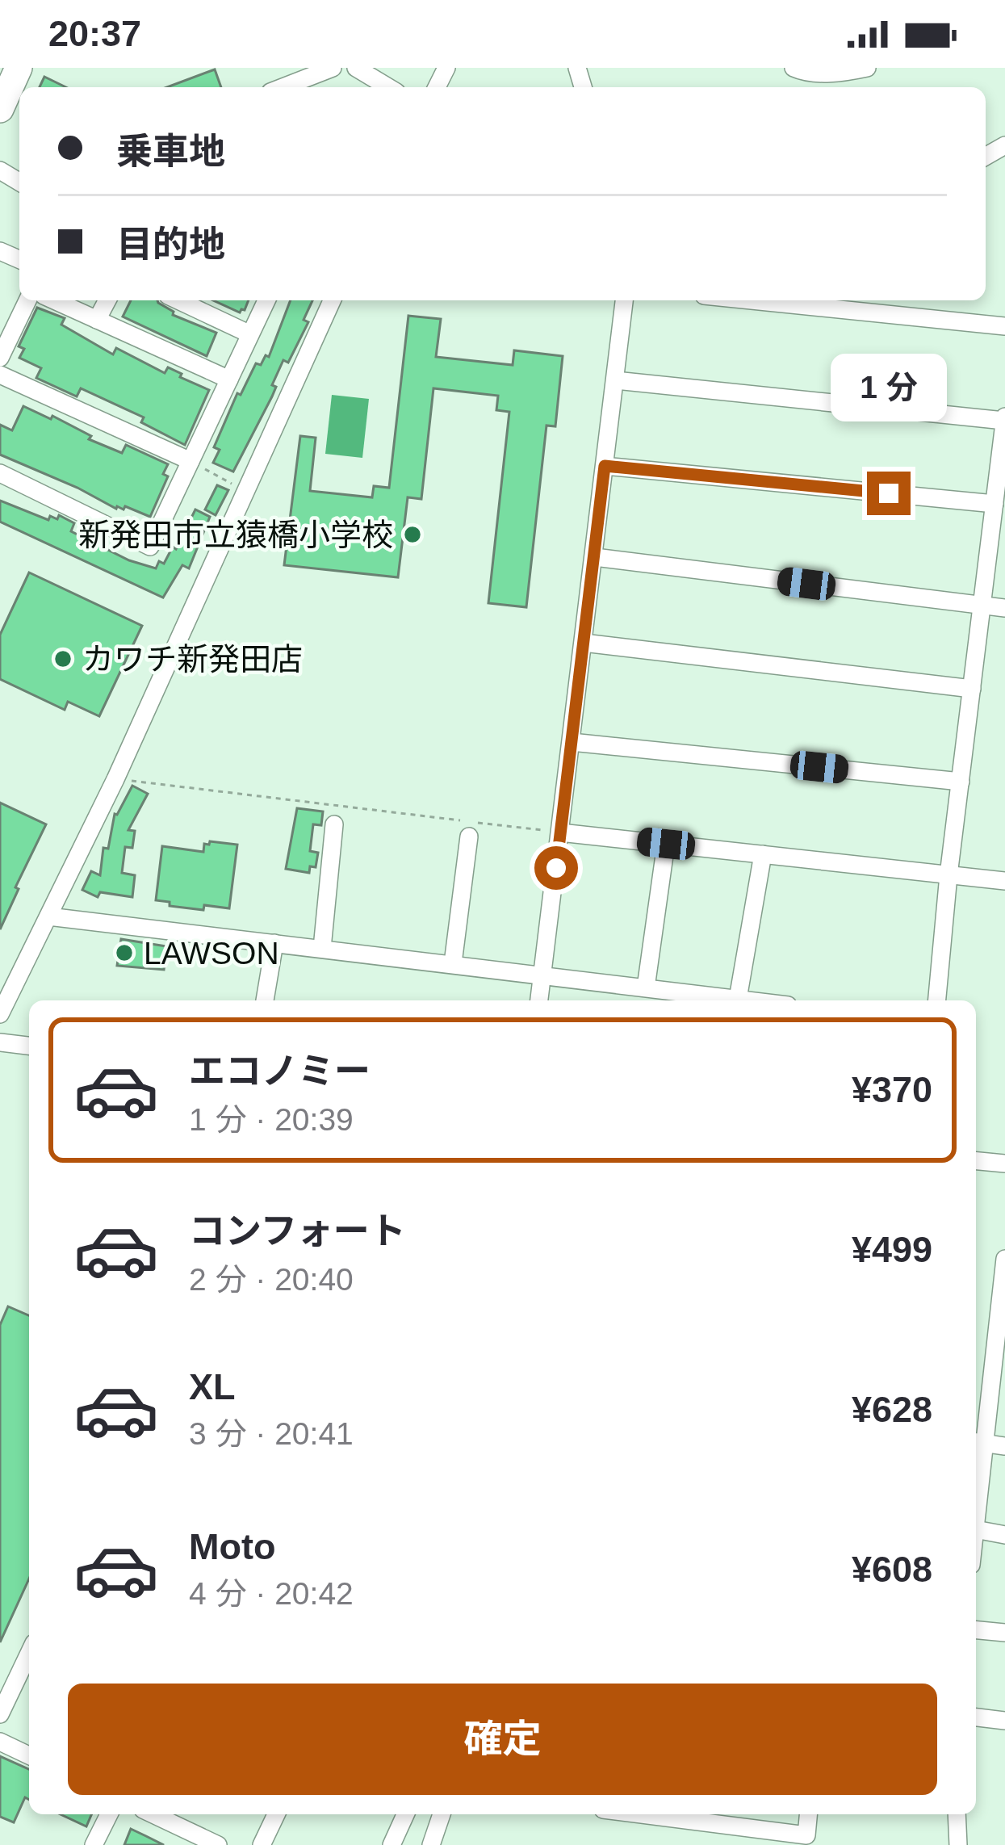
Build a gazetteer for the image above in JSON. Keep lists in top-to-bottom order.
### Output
{
  "places": ["新発田市立猿橋小学校", "カワチ新発田店", "LAWSON"],
  "page": {
    "status": "20:37",
    "banner": ["乗車地", "目的地"],
    "bubble": "1 分",
    "list": [
      {
        "name": "エコノミー",
        "note": "1 分 · 20:39",
        "value": "¥370"
      },
      {
        "name": "コンフォート",
        "note": "2 分 · 20:40",
        "value": "¥499"
      },
      {
        "name": "XL",
        "note": "3 分 · 20:41",
        "value": "¥628"
      },
      {
        "name": "Moto",
        "note": "4 分 · 20:42",
        "value": "¥608"
      }
    ],
    "buttons": "確定"
  }
}
